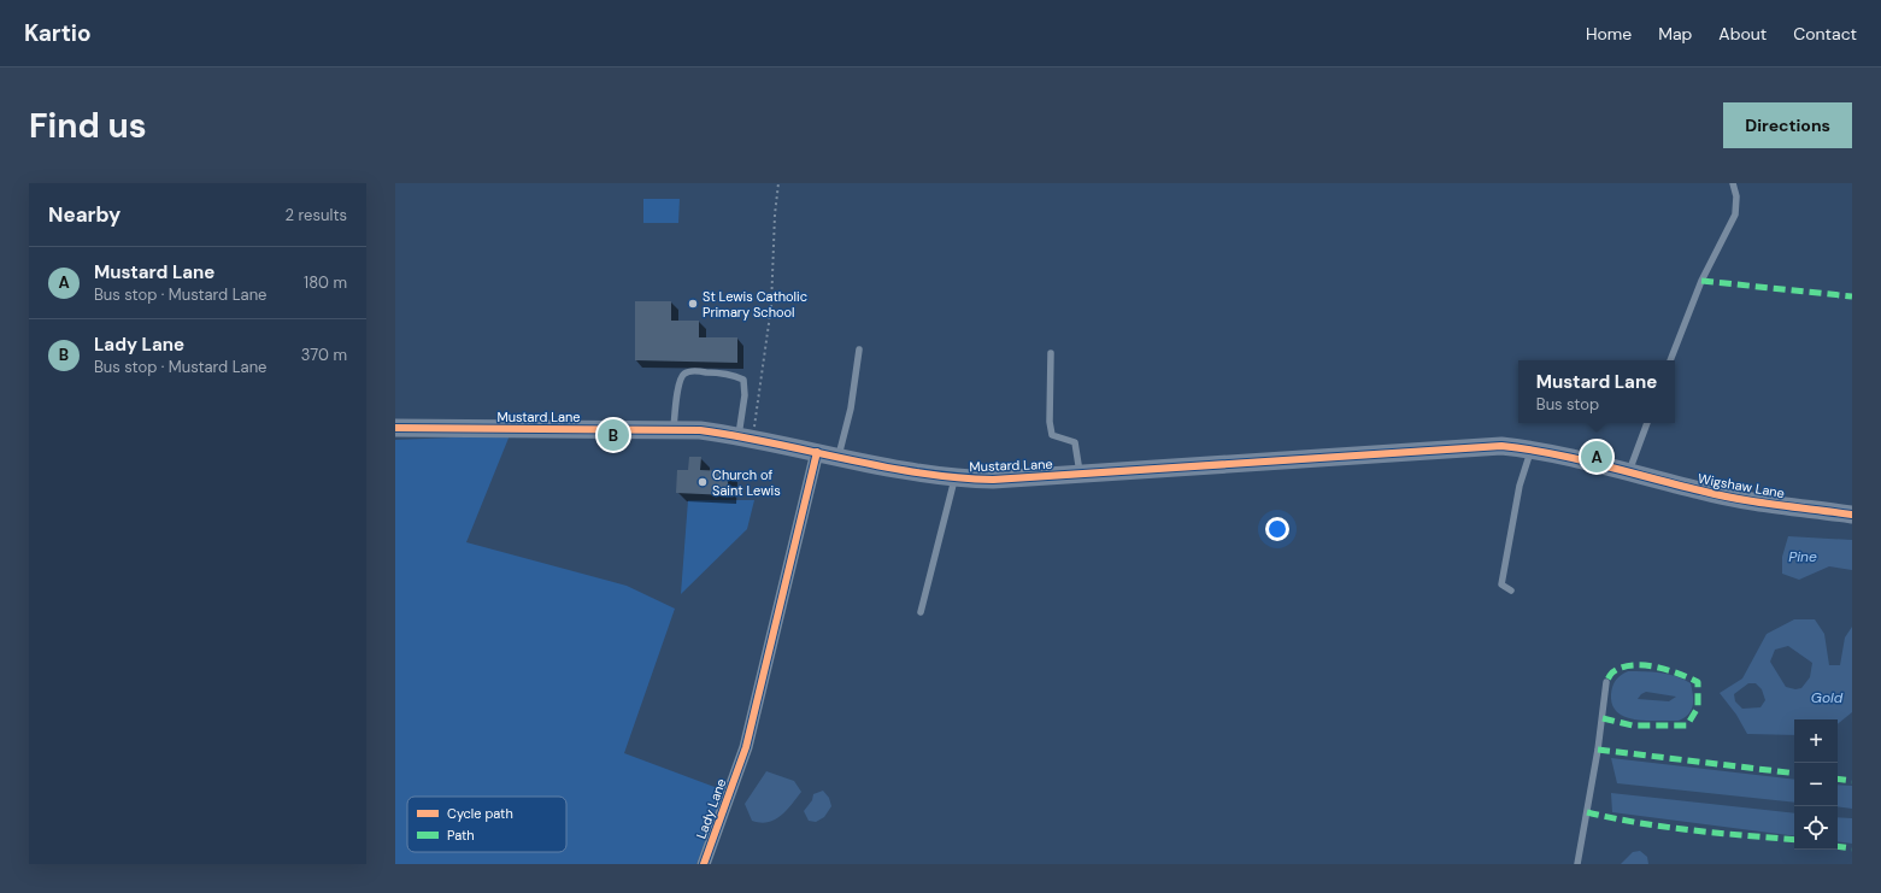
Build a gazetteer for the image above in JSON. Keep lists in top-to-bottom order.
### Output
{
  "streets": {
    "street": ["Mustard Lane", "Wigshaw Lane", "Lady Lane"]
  },
  "crossings": [
    ["Mustard Lane", "Wigshaw Lane"],
    ["Mustard Lane", "Lady Lane"]
  ],
  "water": ["Pine", "Gold"],
  "places": ["St Lewis Catholic Primary School", "Church of Saint Lewis"],
  "legend": ["Cycle path", "Path"],
  "page": {
    "header": "Kartio",
    "nav": [
      "Home",
      "Map",
      "About",
      "Contact"
    ],
    "buttons": "Directions",
    "title": "Find us",
    "heading": ["Nearby", "2 results"],
    "list": [
      {
        "mark": "A",
        "name": "Mustard Lane",
        "note": "Bus stop · Mustard Lane",
        "value": "180 m"
      },
      {
        "mark": "B",
        "name": "Lady Lane",
        "note": "Bus stop · Mustard Lane",
        "value": "370 m"
      }
    ],
    "popup": ["Mustard Lane", "Bus stop"],
    "pins": ["B", "A"],
    "map_buttons": ["+", "−"]
  }
}
